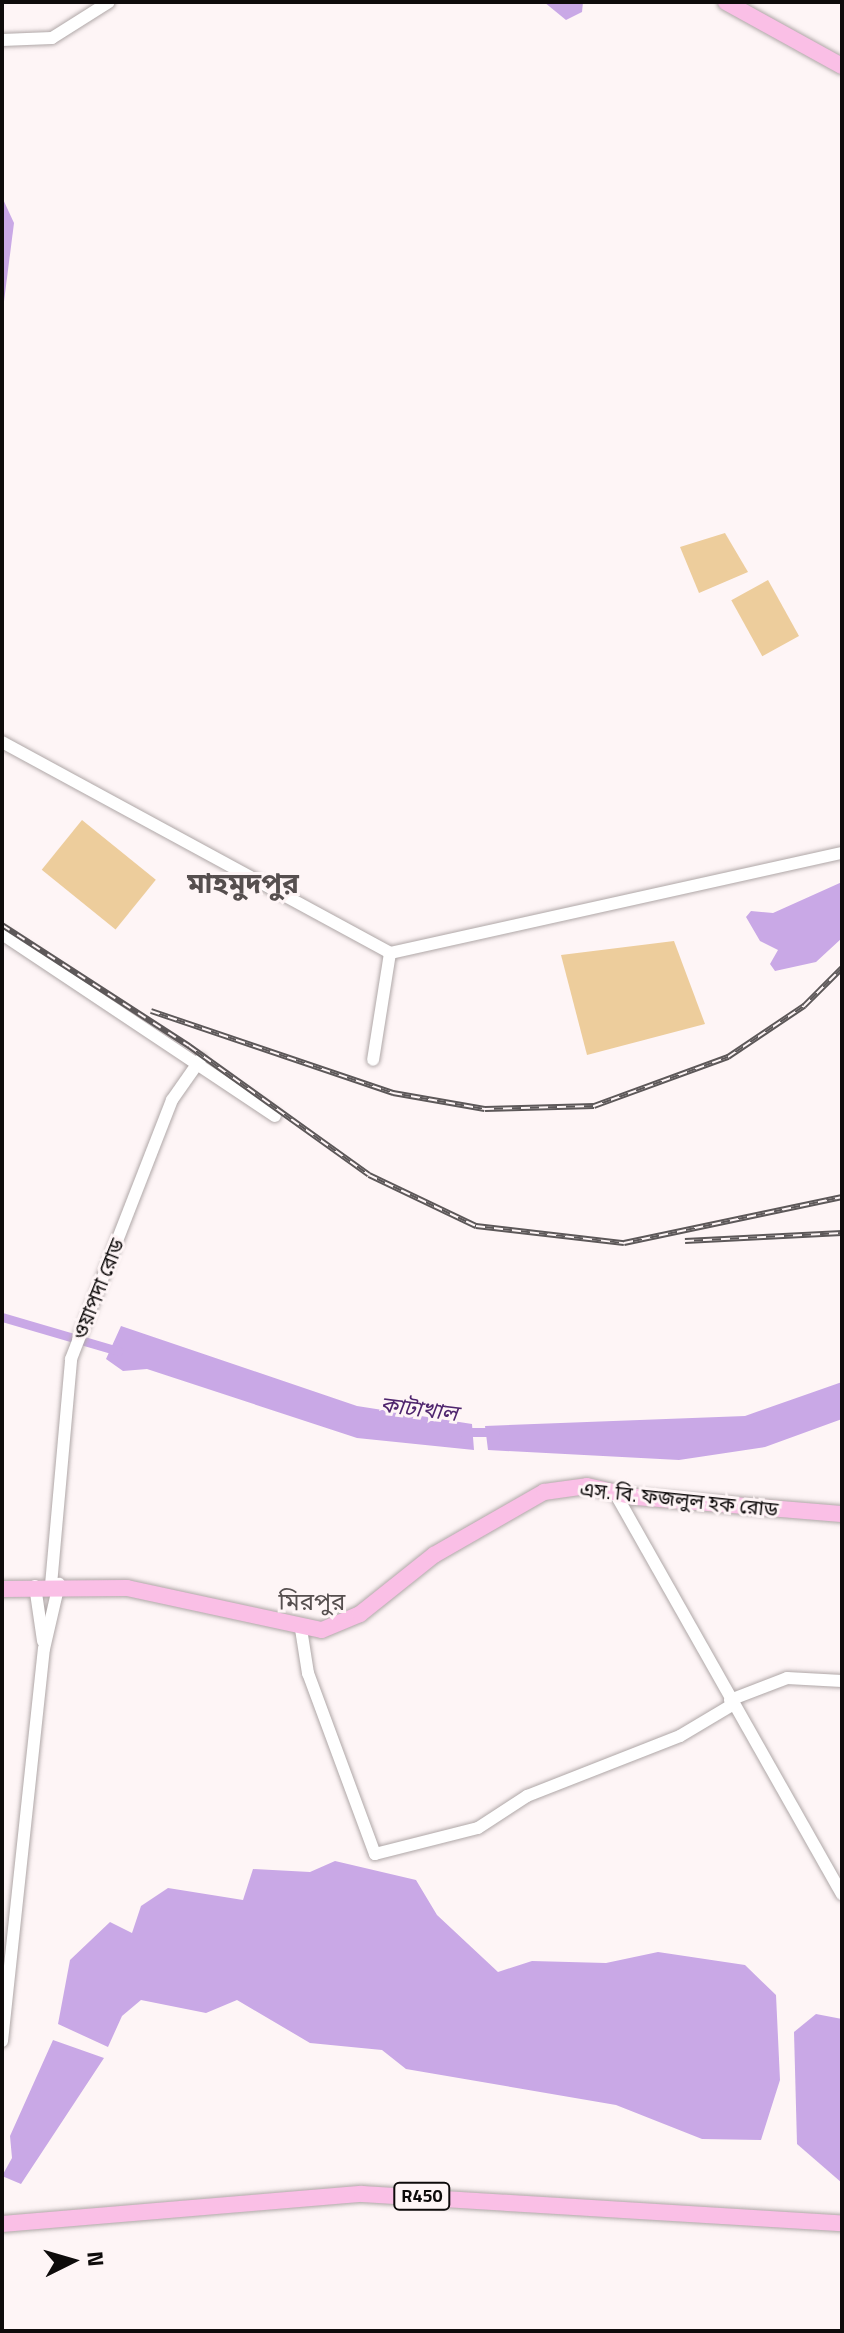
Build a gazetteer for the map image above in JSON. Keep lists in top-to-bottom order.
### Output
{
  "streets": {
    "main road": ["এস. বি. ফজলুল হক রোড", "R450"],
    "street": ["ওয়াপদা রোড"]
  },
  "crossings": [
    ["ওয়াপদা রোড", "এস. বি. ফজলুল হক রোড"]
  ],
  "districts": ["মাহমুদপুর", "মিরপুর"],
  "water": ["কাটাখাল"],
  "north": "right"
}
